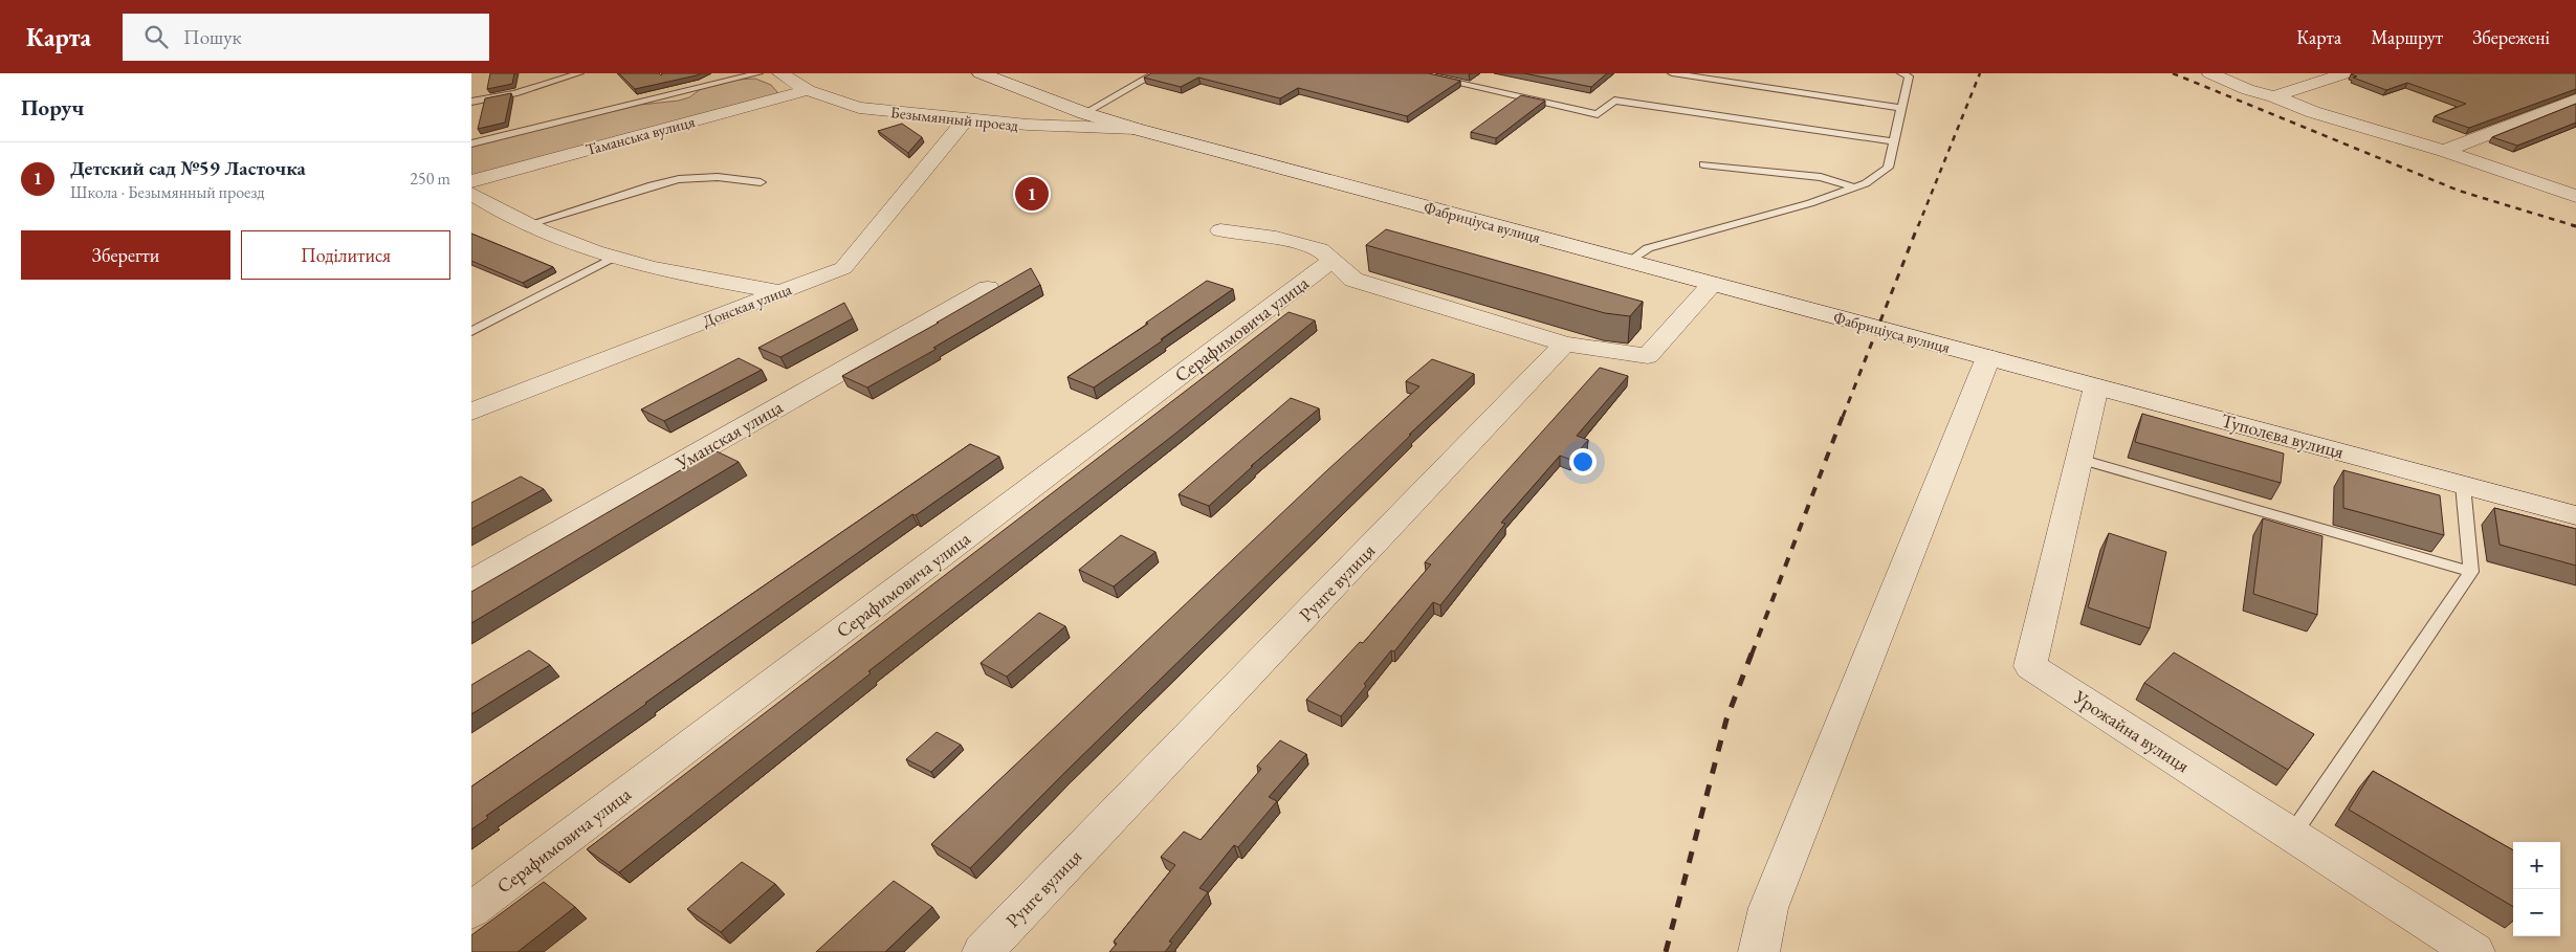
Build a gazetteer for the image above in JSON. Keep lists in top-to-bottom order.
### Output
{
  "streets": {
    "street": [
      "Безымянный проезд",
      "Таманська вулиця",
      "Фабриціуса вулиця",
      "Донская улица",
      "Серафимовича улица",
      "Уманская улица",
      "Туполєва вулиця",
      "Рунге вулиця",
      "Урожайна вулиця"
    ]
  },
  "crossings": [
    ["Безымянный проезд", "Таманська вулиця"],
    ["Безымянный проезд", "Фабриціуса вулиця"],
    ["Безымянный проезд", "Донская улица"],
    ["Фабриціуса вулиця", "Туполєва вулиця"],
    ["Туполєва вулиця", "Урожайна вулиця"]
  ],
  "page": {
    "header": "Карта",
    "search": "Пошук",
    "nav": ["Карта", "Маршрут", "Збережені"],
    "heading": "Поруч",
    "list": [
      {
        "mark": "1",
        "name": "Детский сад №59 Ласточка",
        "note": "Школа · Безымянный проезд",
        "value": "250 m"
      }
    ],
    "pins": "1",
    "buttons": ["Зберегти", "Поділитися"],
    "map_buttons": ["+", "−"]
  }
}
